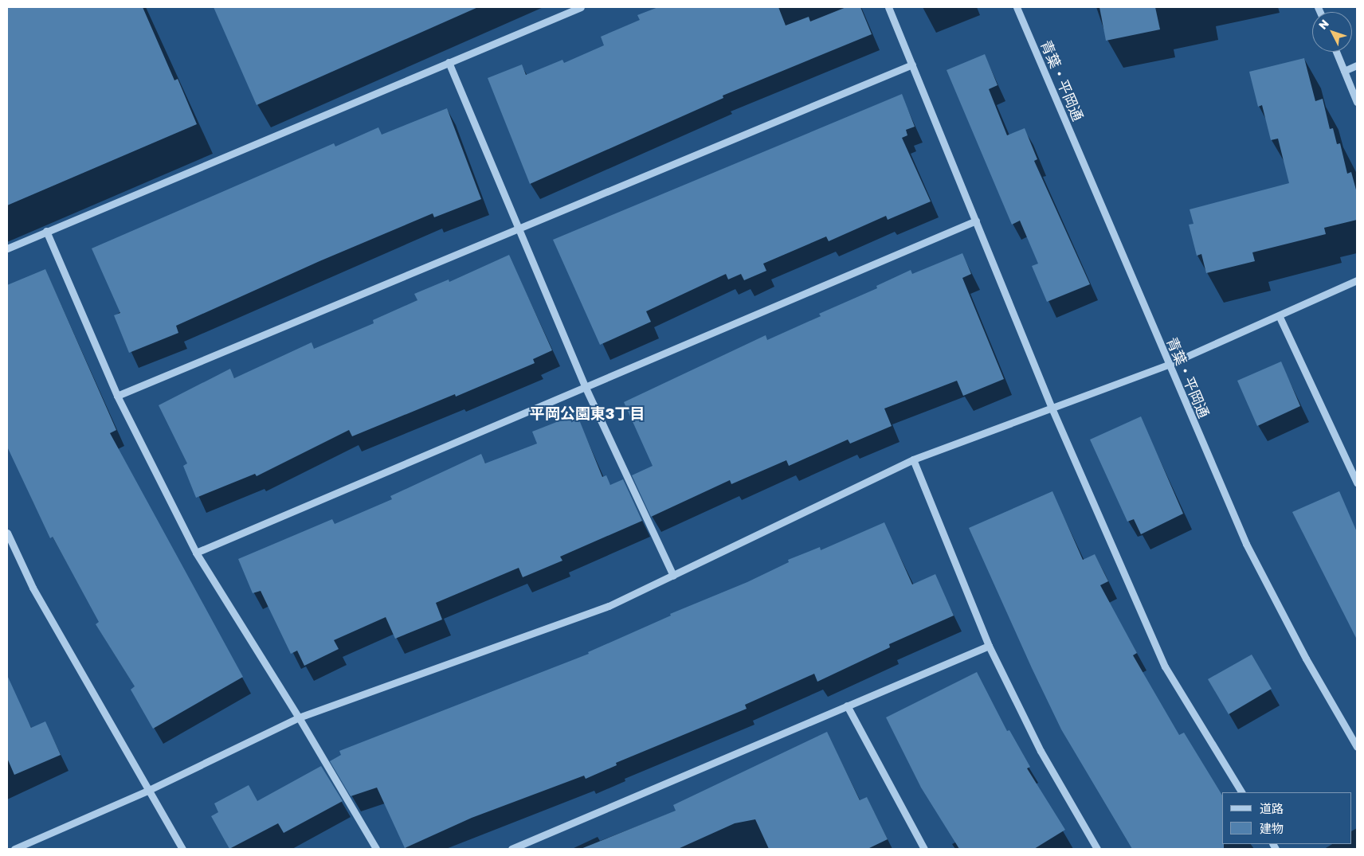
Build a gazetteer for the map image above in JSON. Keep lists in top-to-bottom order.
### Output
{
  "streets": {
    "street": ["青葉・平岡通"]
  },
  "districts": ["平岡公園東3丁目"],
  "legend": ["道路", "建物"],
  "north": "top left"
}
